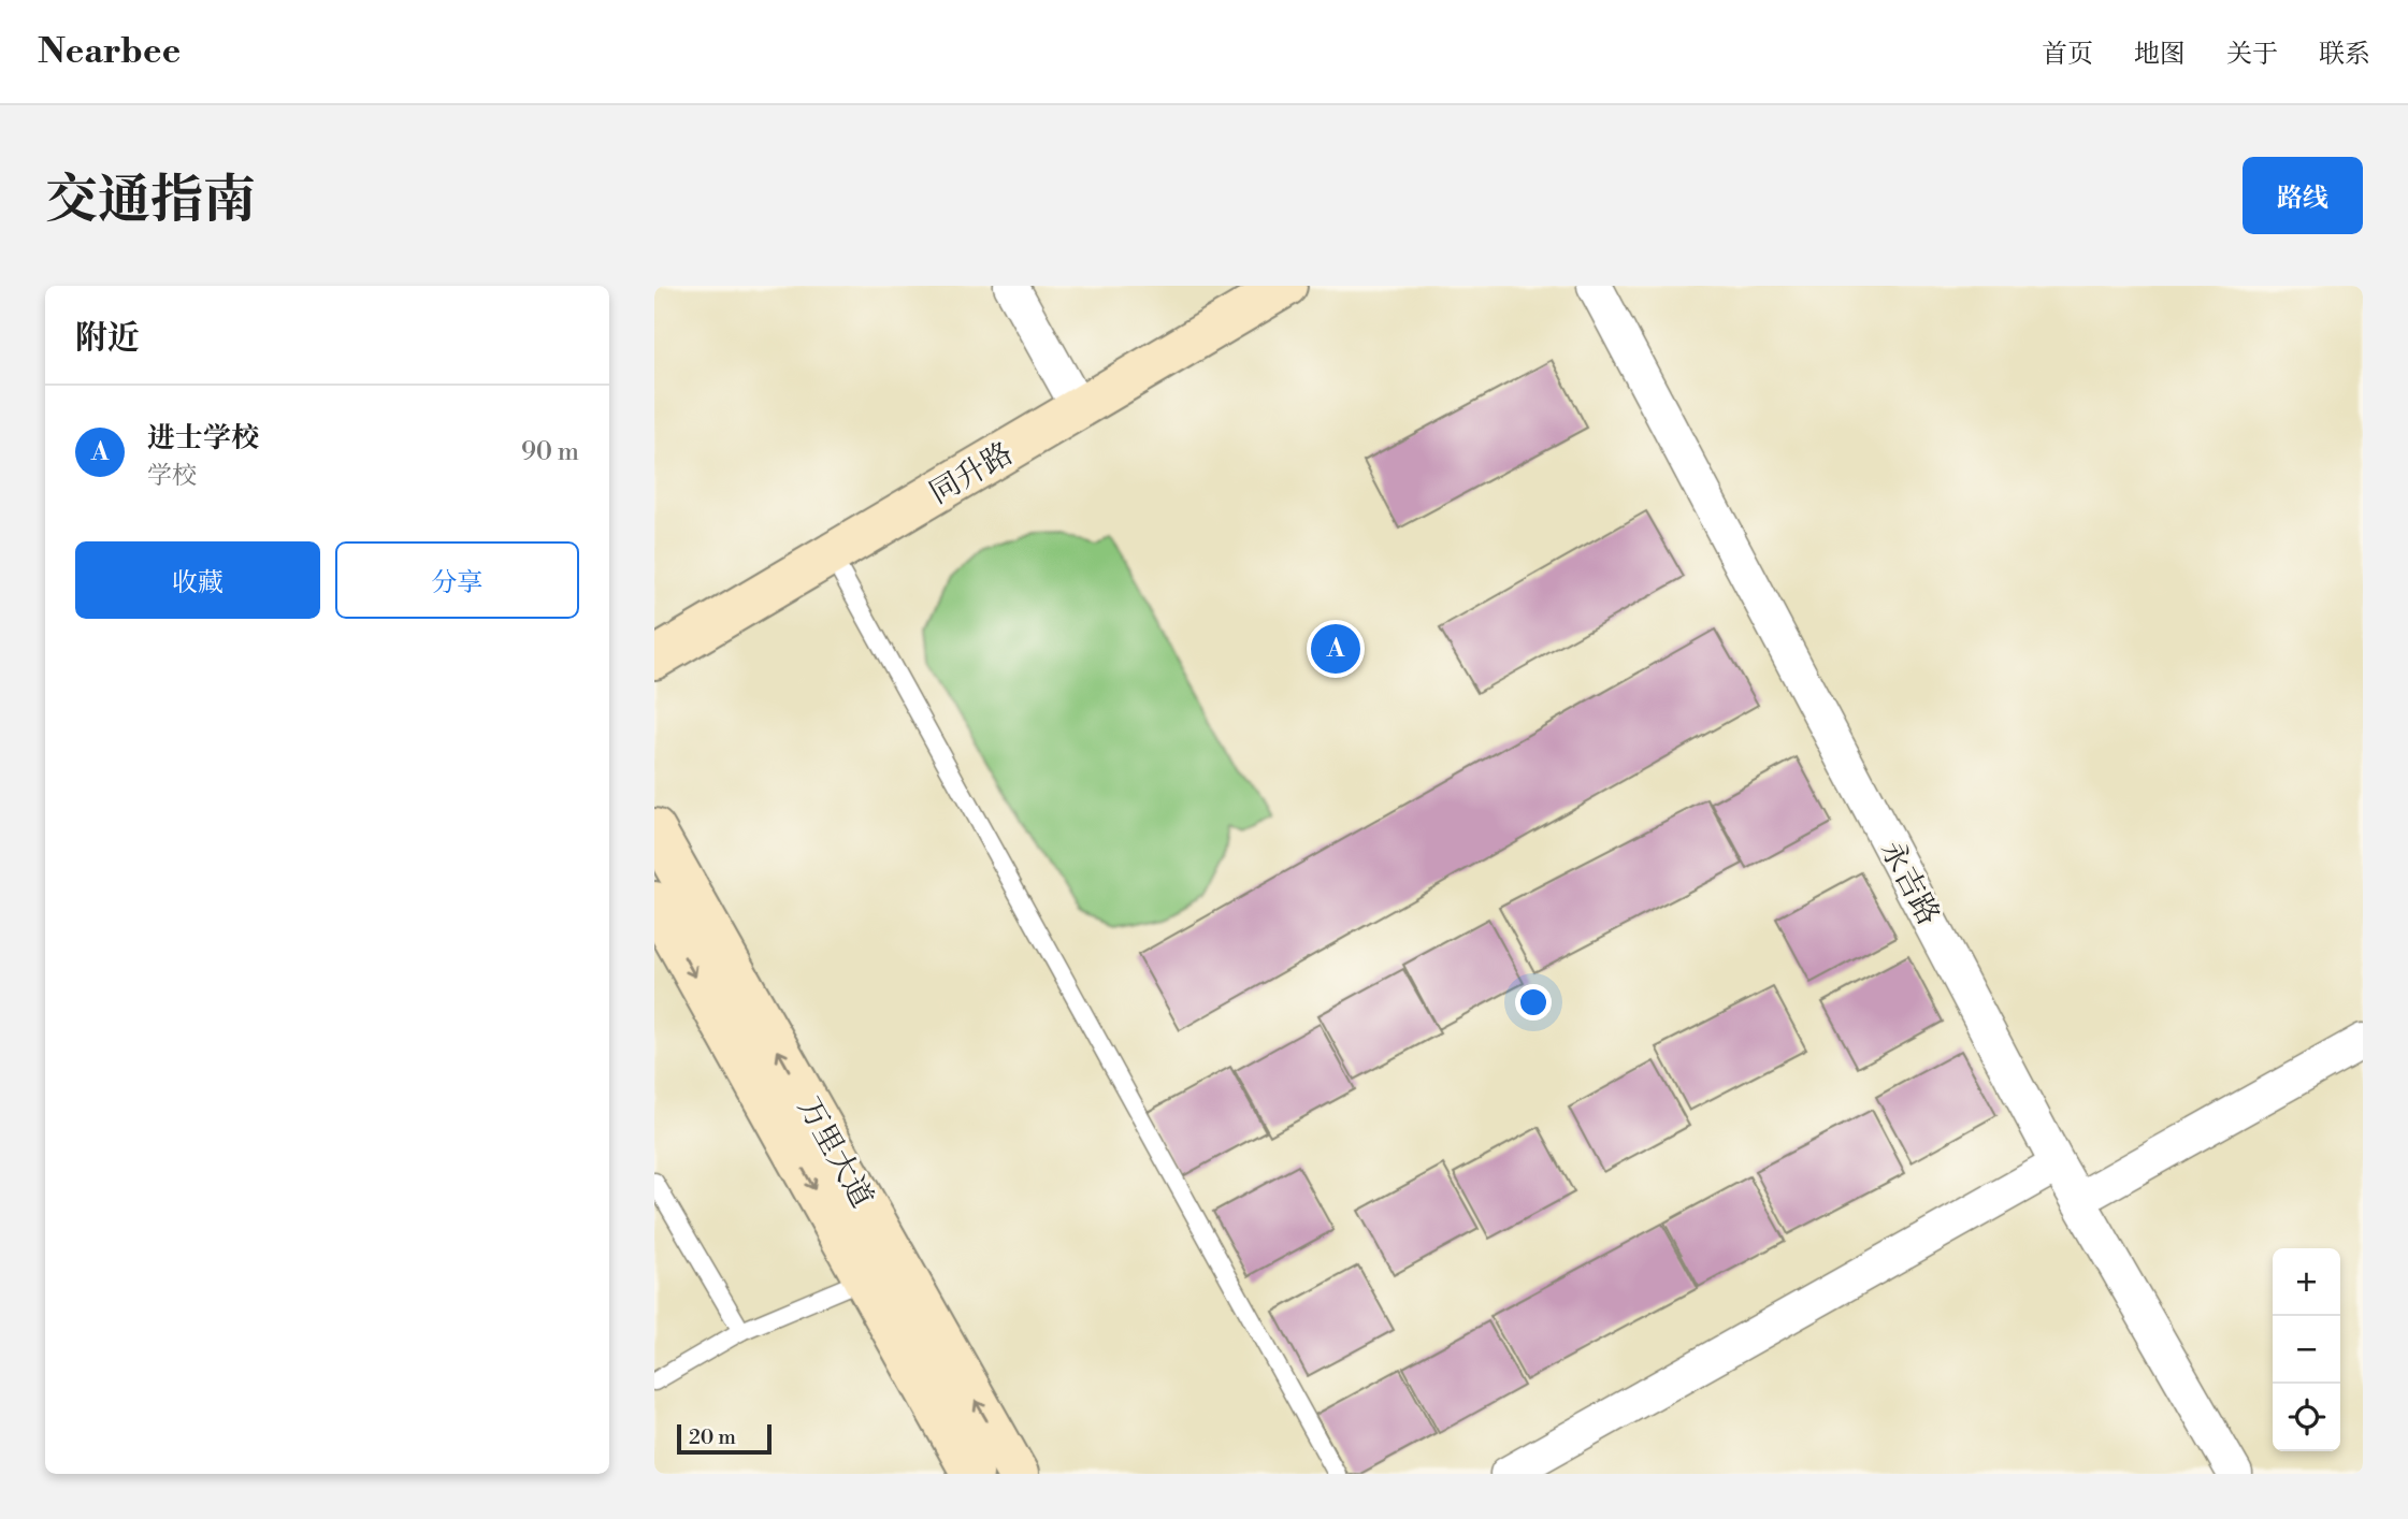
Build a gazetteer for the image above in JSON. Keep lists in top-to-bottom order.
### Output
{
  "streets": {
    "main road": ["同升路", "万里大道"],
    "street": ["永吉路"]
  },
  "scale_bar": "20 m",
  "page": {
    "header": "Nearbee",
    "nav": [
      "首页",
      "地图",
      "关于",
      "联系"
    ],
    "title": "交通指南",
    "buttons": [
      "路线",
      ["收藏", "分享"]
    ],
    "heading": "附近",
    "list": [
      {
        "mark": "A",
        "name": "进士学校",
        "note": "学校",
        "value": "90 m"
      }
    ],
    "pins": "A",
    "map_buttons": ["+", "−"],
    "scale": "20 m"
  }
}
